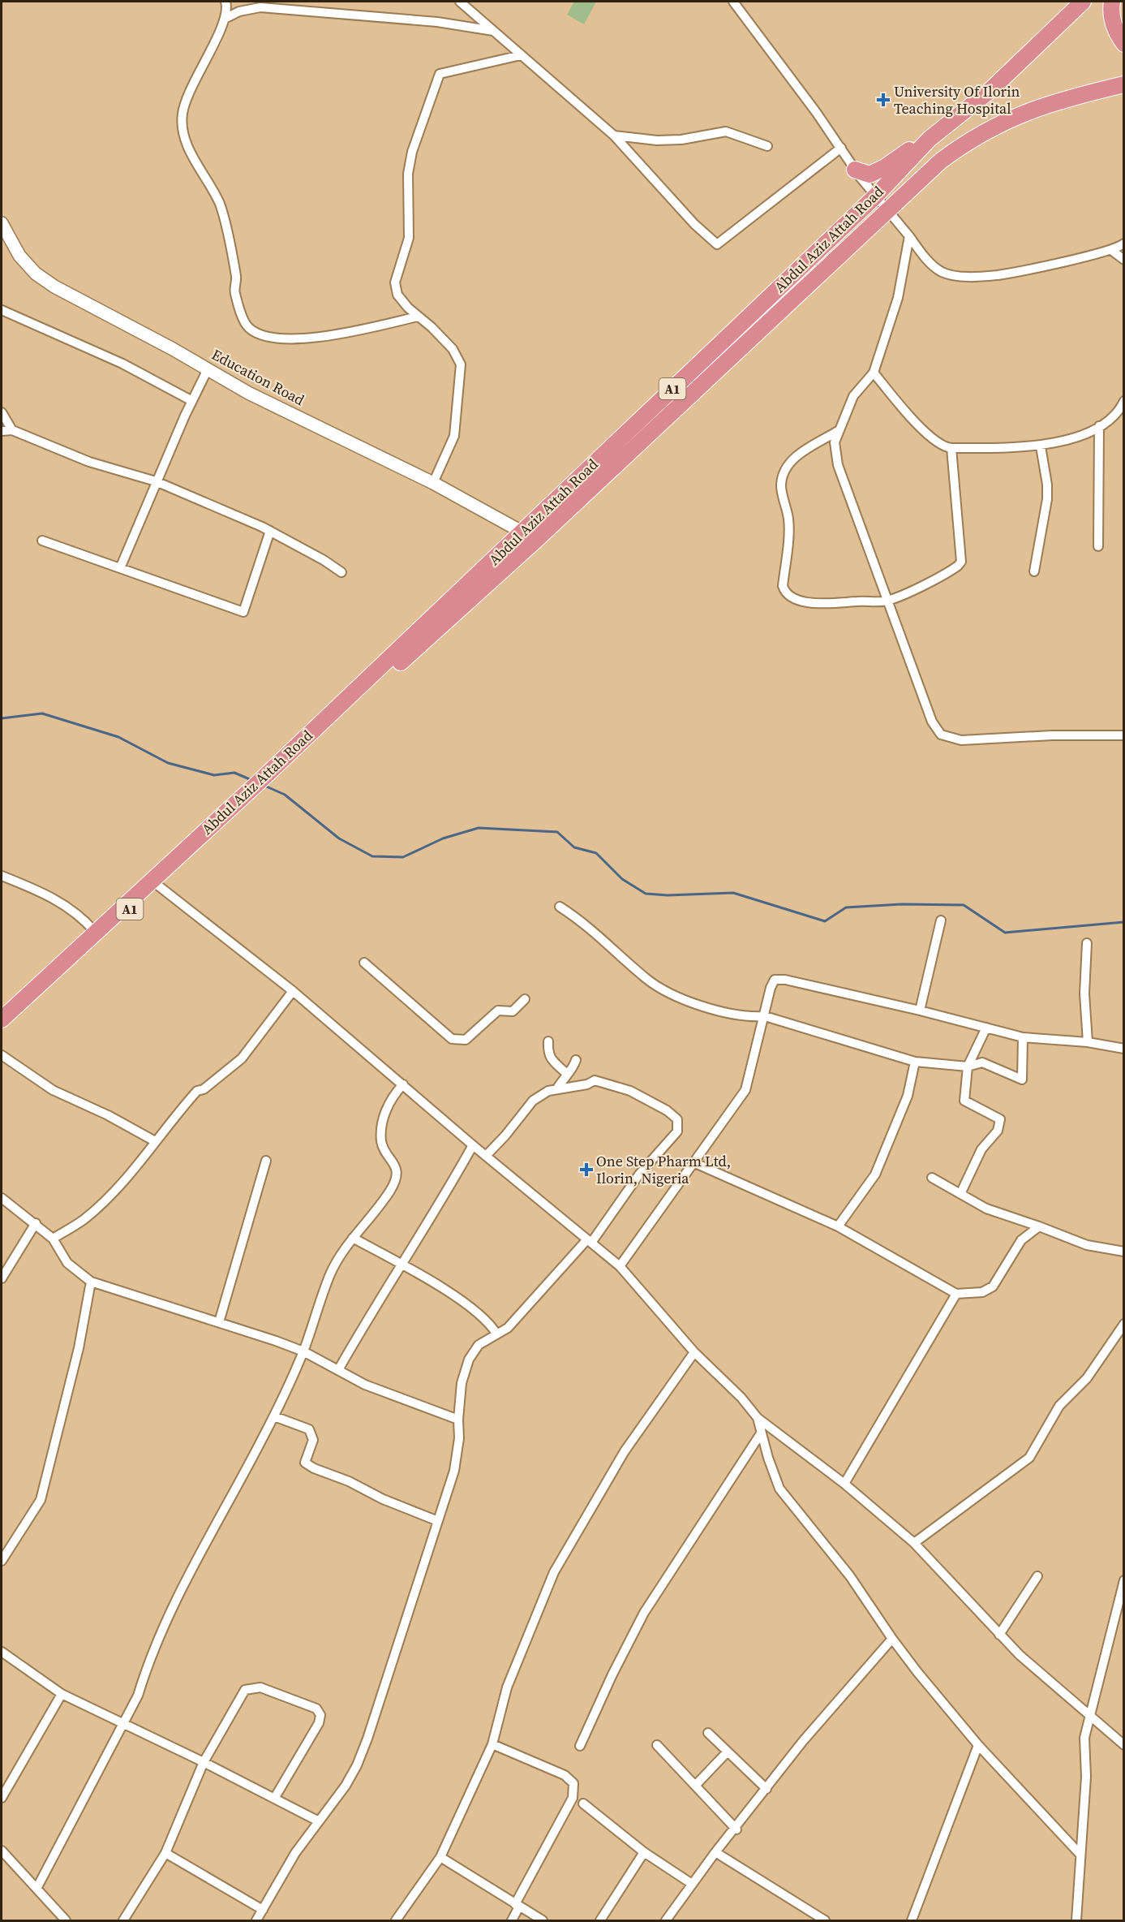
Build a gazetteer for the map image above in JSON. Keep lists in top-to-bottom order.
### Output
{
  "streets": {
    "highway": ["Abdul Aziz Attah Road", "A1"],
    "street": ["Education Road"]
  },
  "crossings": [
    ["Abdul Aziz Attah Road", "Education Road"]
  ],
  "places": {
    "health": ["University Of Ilorin Teaching Hospital", "One Step Pharm Ltd, Ilorin, Nigeria"]
  }
}
